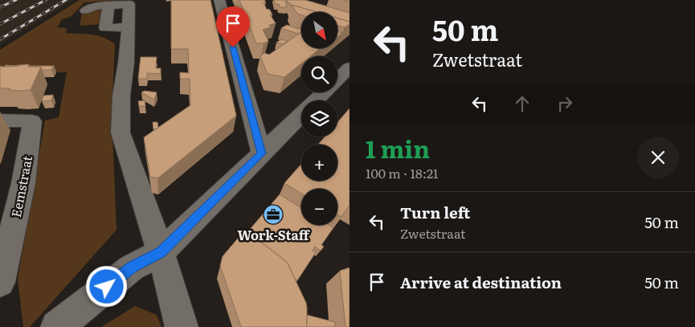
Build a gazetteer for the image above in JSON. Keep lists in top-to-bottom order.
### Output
{
  "streets": {
    "street": ["Eemstraat"]
  },
  "places": {
    "office": ["Work-Staff"]
  },
  "north": "bottom right",
  "page": {
    "turn": ["50 m", "Zwetstraat"],
    "map_buttons": ["+", "−"],
    "heading": ["1 min", "100 m · 18:21"],
    "list": [
      {
        "name": "Turn left",
        "note": "Zwetstraat",
        "value": "50 m"
      },
      {
        "name": "Arrive at destination",
        "value": "50 m"
      }
    ]
  }
}
